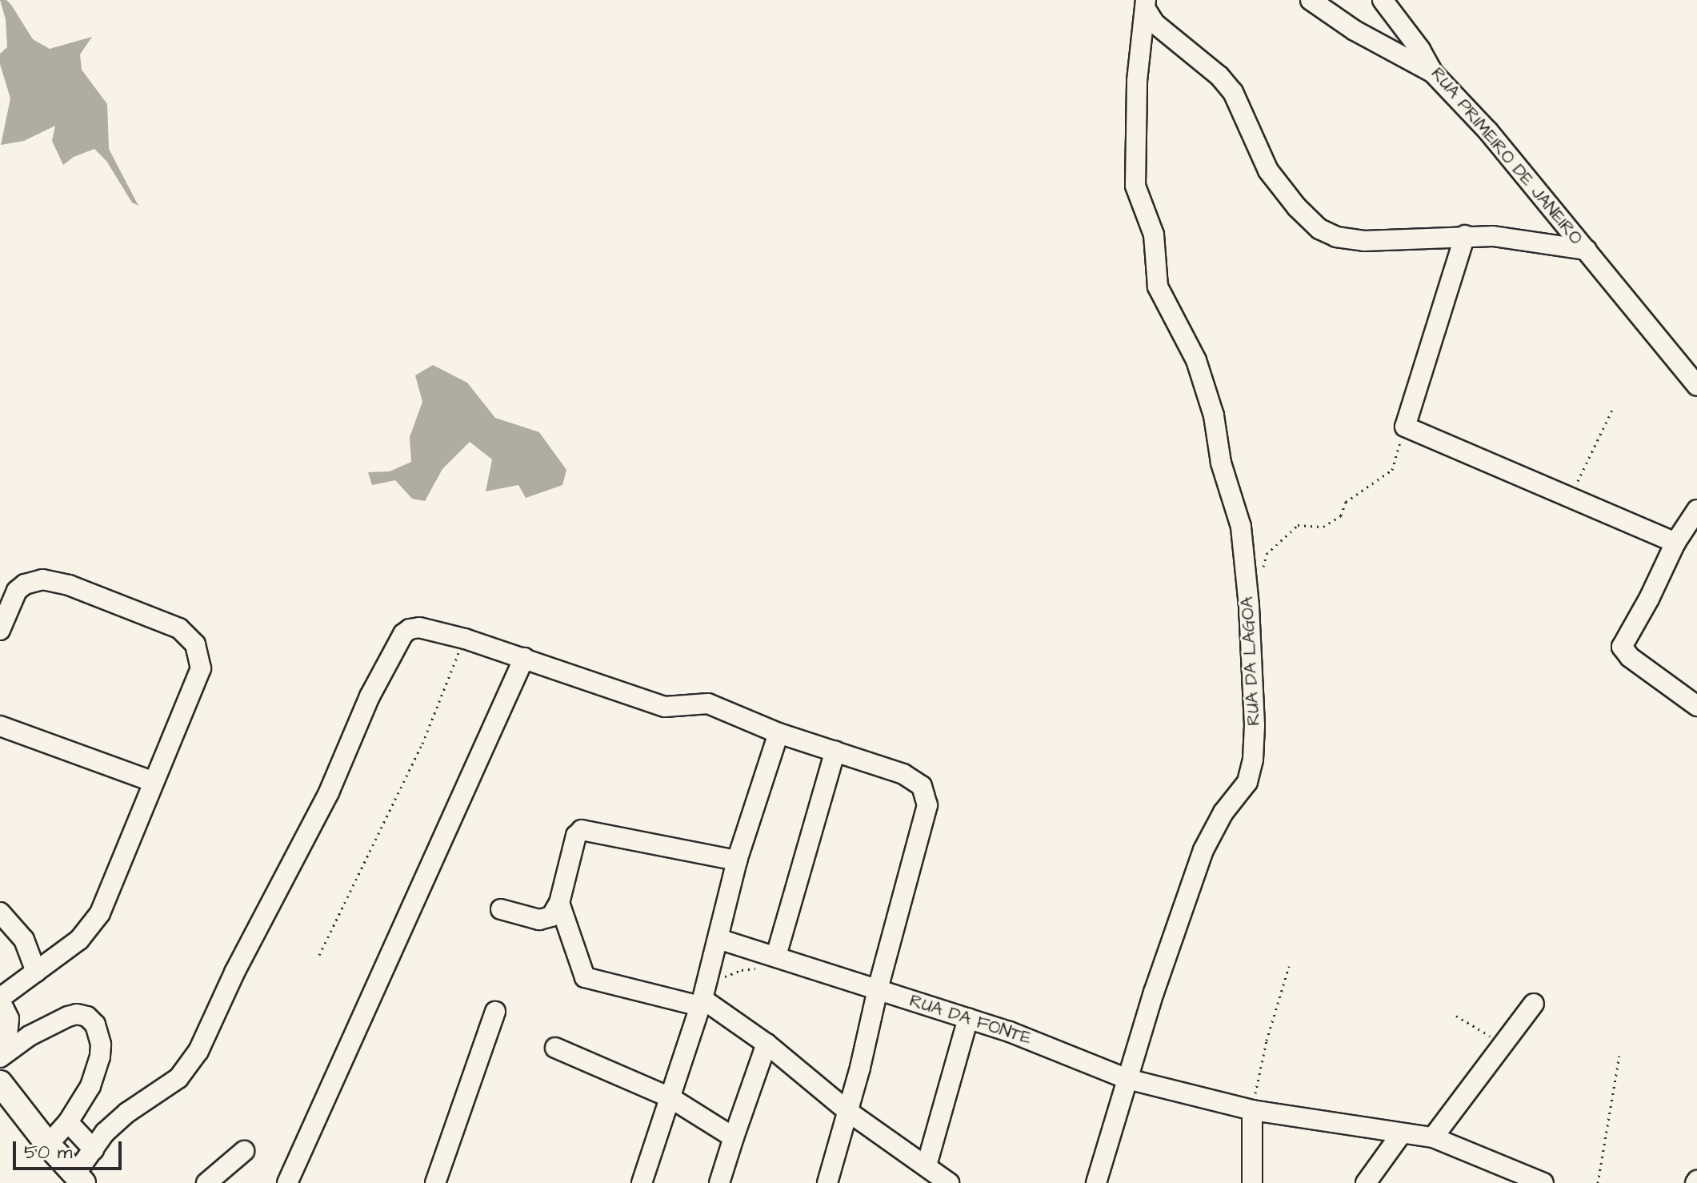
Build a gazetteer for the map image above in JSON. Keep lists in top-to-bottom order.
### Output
{
  "streets": {
    "street": ["RUA PRIMEIRO DE JANEIRO", "RUA DA LAGOA", "RUA DA FONTE"]
  },
  "crossings": [
    ["RUA PRIMEIRO DE JANEIRO", "RUA DA LAGOA"],
    ["RUA DA LAGOA", "RUA DA FONTE"]
  ],
  "scale_bar": "50 m"
}
